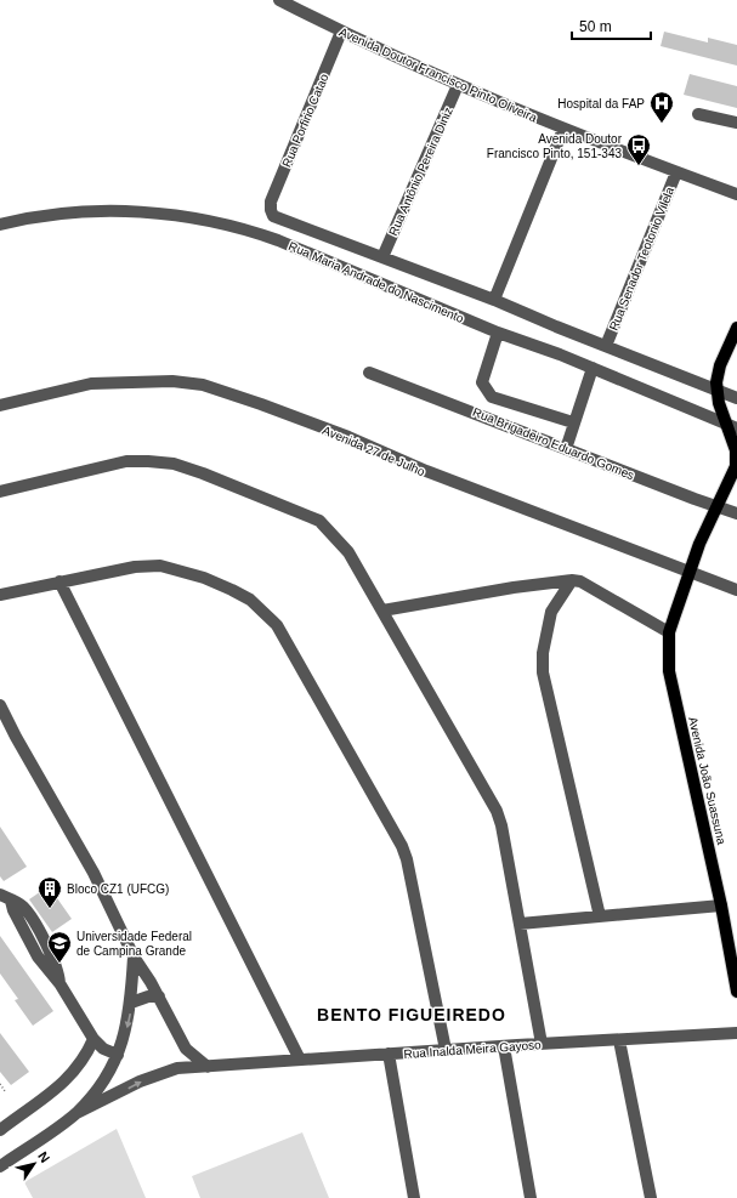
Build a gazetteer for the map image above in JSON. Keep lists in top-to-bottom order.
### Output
{
  "streets": {
    "main road": ["Avenida João Suassuna"],
    "street": [
      "Avenida Doutor Francisco Pinto Oliveira",
      "Rua Porfirio Catao",
      "Rua Antônio Pereira Diniz",
      "Rua Senador Teotonio Vilela",
      "Rua Maria Andrade do Nascimento",
      "Rua Brigadeiro Eduardo Gomes",
      "Avenida 27 de Julho",
      "Rua Inalda Meira Gayoso"
    ]
  },
  "crossings": [
    ["Avenida Doutor Francisco Pinto Oliveira", "Rua Porfirio Catao"],
    ["Avenida Doutor Francisco Pinto Oliveira", "Rua Antônio Pereira Diniz"],
    ["Avenida Doutor Francisco Pinto Oliveira", "Rua Senador Teotonio Vilela"],
    ["Rua Porfirio Catao", "Rua Maria Andrade do Nascimento"],
    ["Rua Antônio Pereira Diniz", "Rua Maria Andrade do Nascimento"],
    ["Rua Senador Teotonio Vilela", "Rua Maria Andrade do Nascimento"],
    ["Rua Maria Andrade do Nascimento", "Avenida João Suassuna"],
    ["Rua Brigadeiro Eduardo Gomes", "Avenida João Suassuna"],
    ["Avenida 27 de Julho", "Avenida João Suassuna"]
  ],
  "districts": ["BENTO FIGUEIREDO"],
  "places": {
    "hospital": ["Hospital da FAP"],
    "bus stop": ["Avenida Doutor Francisco Pinto, 151-343"],
    "building": ["Bloco CZ1 (UFCG)"],
    "school or university": ["Universidade Federal de Campina Grande"]
  },
  "scale_bar": "50 m",
  "north": "top right"
}
